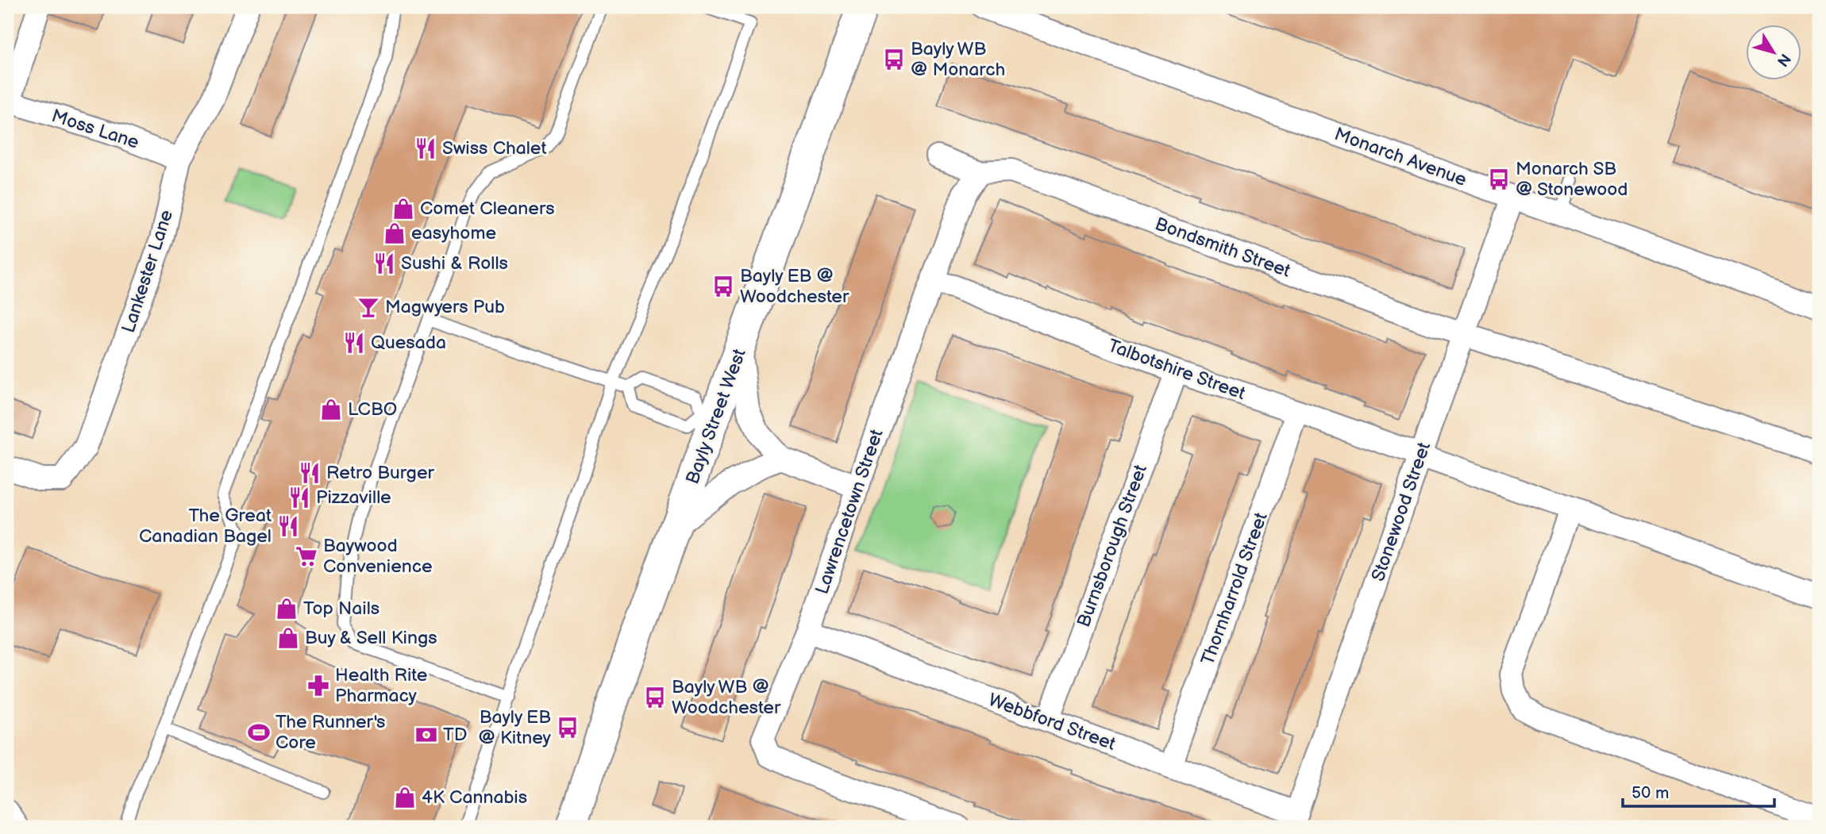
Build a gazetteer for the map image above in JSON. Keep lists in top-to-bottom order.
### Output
{
  "streets": {
    "main road": ["Bayly Street West"],
    "street": [
      "Moss Lane",
      "Monarch Avenue",
      "Bondsmith Street",
      "Lankester Lane",
      "Talbotshire Street",
      "Lawrencetown Street",
      "Stonewood Street",
      "Burnsborough Street",
      "Thornharrold Street",
      "Webbford Street"
    ]
  },
  "crossings": [
    ["Moss Lane", "Lankester Lane"],
    ["Monarch Avenue", "Stonewood Street"],
    ["Bondsmith Street", "Stonewood Street"],
    ["Talbotshire Street", "Lawrencetown Street"],
    ["Talbotshire Street", "Stonewood Street"],
    ["Talbotshire Street", "Burnsborough Street"],
    ["Talbotshire Street", "Thornharrold Street"],
    ["Lawrencetown Street", "Webbford Street"],
    ["Stonewood Street", "Webbford Street"],
    ["Burnsborough Street", "Webbford Street"],
    ["Thornharrold Street", "Webbford Street"]
  ],
  "places": {
    "bus stop": [
      "Bayly WB @ Monarch",
      "Monarch SB @ Stonewood",
      "Bayly EB @ Woodchester",
      "Bayly WB @ Woodchester",
      "Bayly EB @ Kitney"
    ],
    "restaurant": [
      "Swiss Chalet",
      "Sushi & Rolls",
      "Quesada",
      "Retro Burger",
      "Pizzaville",
      "The Great Canadian Bagel"
    ],
    "shop": [
      "Comet Cleaners",
      "easyhome",
      "LCBO",
      "Top Nails",
      "Buy & Sell Kings",
      "4K Cannabis"
    ],
    "bar": ["Magwyers Pub"],
    "supermarket": ["Baywood Convenience"],
    "pharmacy": ["Health Rite Pharmacy"],
    "sports": ["The Runner's Core"],
    "bank": ["TD"]
  },
  "scale_bar": "50 m",
  "north": "bottom right"
}
